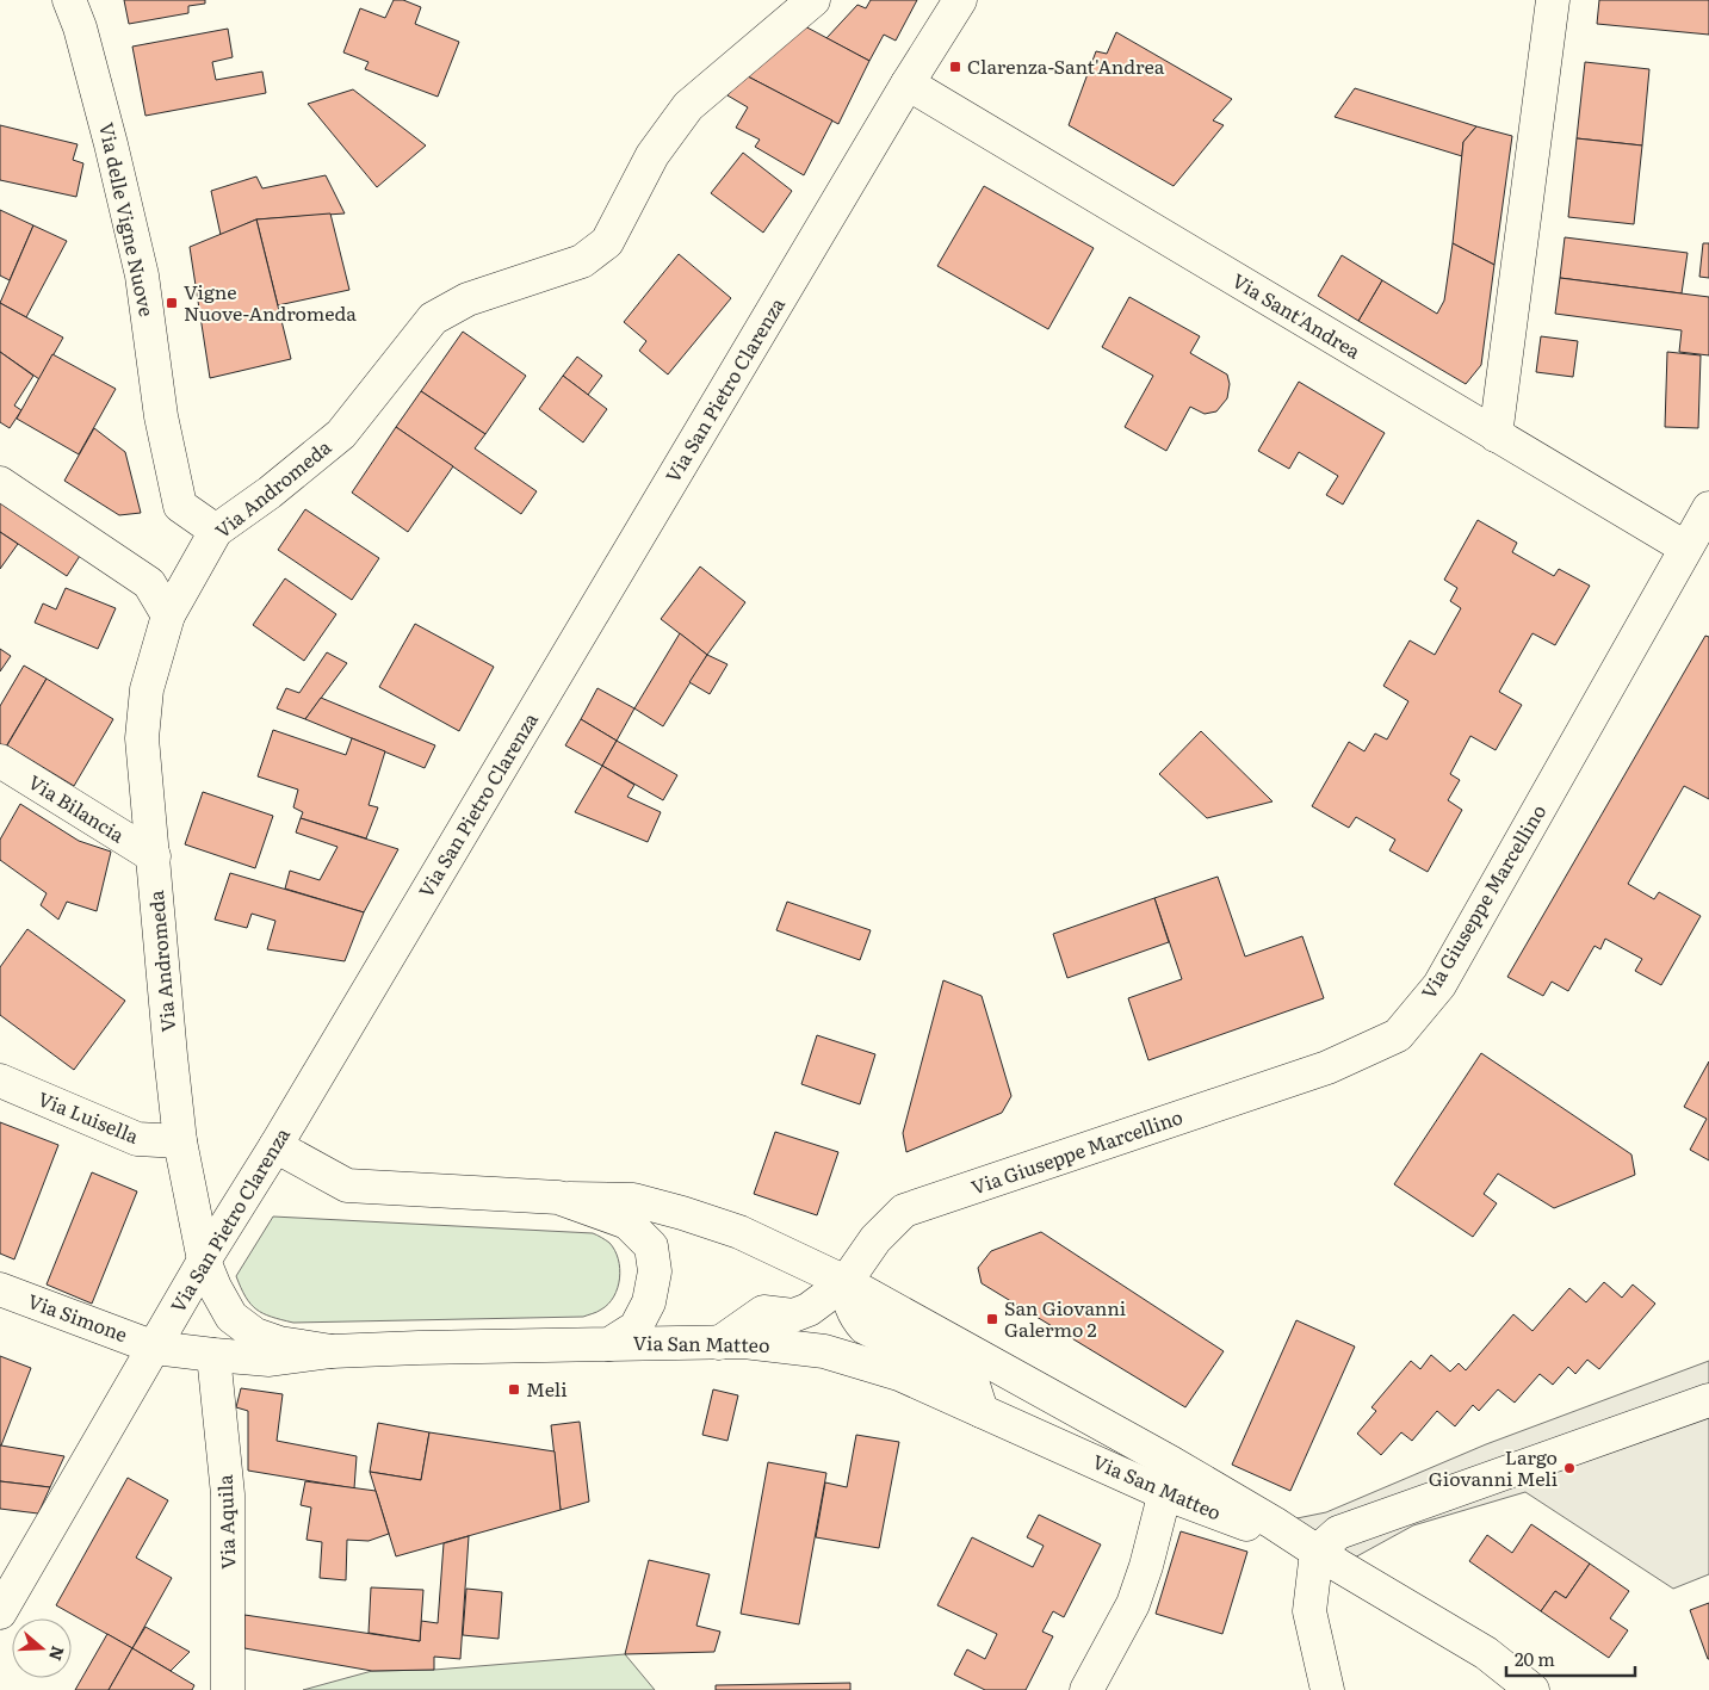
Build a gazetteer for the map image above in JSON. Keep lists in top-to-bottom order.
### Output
{
  "streets": {
    "street": [
      "Via delle Vigne Nuove",
      "Via Sant'Andrea",
      "Via San Pietro Clarenza",
      "Via Andromeda",
      "Via Bilancia",
      "Via Giuseppe Marcellino",
      "Via Luisella",
      "Via Simone",
      "Via San Matteo",
      "Via Aquila"
    ]
  },
  "crossings": [
    ["Via delle Vigne Nuove", "Via Andromeda"],
    ["Via Sant'Andrea", "Via San Pietro Clarenza"],
    ["Via Sant'Andrea", "Via Giuseppe Marcellino"],
    ["Via San Pietro Clarenza", "Via Andromeda"],
    ["Via San Pietro Clarenza", "Via Simone"],
    ["Via San Pietro Clarenza", "Via San Matteo"],
    ["Via Andromeda", "Via Bilancia"],
    ["Via Andromeda", "Via Luisella"],
    ["Via Andromeda", "Via San Matteo"],
    ["Via Giuseppe Marcellino", "Via San Matteo"],
    ["Via Simone", "Via San Matteo"],
    ["Via San Matteo", "Via Aquila"]
  ],
  "places": {
    "transit": [
      "Clarenza-Sant'Andrea",
      "Vigne Nuove-Andromeda",
      "San Giovanni Galermo 2",
      "Meli"
    ],
    "other": ["Largo Giovanni Meli"]
  },
  "scale_bar": "20 m",
  "north": "right"
}
